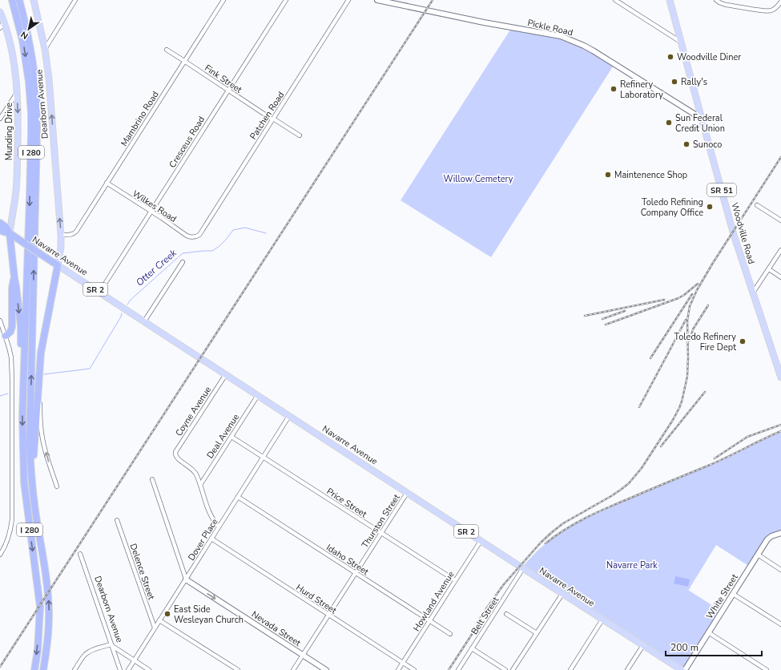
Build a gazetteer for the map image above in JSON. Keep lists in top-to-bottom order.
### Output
{
  "streets": {
    "highway": ["I 280", "Navarre Avenue", "SR 2"],
    "main road": [
      "Dearborn Avenue",
      "Munding Drive",
      "SR 51",
      "Woodville Road"
    ],
    "street": [
      "Pickle Road",
      "Fink Street",
      "Patchen Road",
      "Mambrino Road",
      "Cresceus Road",
      "Wilkes Road",
      "Coyne Avenue",
      "Deal Avenue",
      "Price Street",
      "Thurston Street",
      "Dover Place",
      "Idaho Street",
      "Delence Street",
      "White Street",
      "Hurd Street",
      "Howland Avenue",
      "Belt Street",
      "Nevada Street"
    ]
  },
  "crossings": [
    ["Pickle Road", "Woodville Road"],
    ["Fink Street", "Patchen Road"],
    ["Fink Street", "Mambrino Road"],
    ["Fink Street", "Cresceus Road"],
    ["Dearborn Avenue", "Mambrino Road"],
    ["Dearborn Avenue", "Navarre Avenue"],
    ["Patchen Road", "Wilkes Road"],
    ["Mambrino Road", "Wilkes Road"],
    ["Munding Drive", "Navarre Avenue"],
    ["Cresceus Road", "Wilkes Road"],
    ["Cresceus Road", "Navarre Avenue"],
    ["Navarre Avenue", "Coyne Avenue"],
    ["Navarre Avenue", "Deal Avenue"],
    ["Navarre Avenue", "Thurston Street"],
    ["Navarre Avenue", "Dover Place"],
    ["Navarre Avenue", "Howland Avenue"],
    ["Navarre Avenue", "Belt Street"],
    ["Coyne Avenue", "Deal Avenue"],
    ["Deal Avenue", "Price Street"],
    ["Price Street", "Thurston Street"],
    ["Price Street", "Dover Place"],
    ["Price Street", "Howland Avenue"],
    ["Thurston Street", "Idaho Street"],
    ["Thurston Street", "Hurd Street"],
    ["Thurston Street", "Nevada Street"],
    ["Dover Place", "Idaho Street"],
    ["Dover Place", "Delence Street"],
    ["Dover Place", "Hurd Street"],
    ["Dover Place", "Nevada Street"],
    ["Idaho Street", "Howland Avenue"],
    ["Hurd Street", "Howland Avenue"]
  ],
  "one_way": ["Dearborn Avenue", "Munding Drive", "Nevada Street"],
  "water": ["Otter Creek"],
  "parks": ["Willow Cemetery", "Navarre Park"],
  "places": [
    "Woodville Diner",
    "Rally's",
    "Refinery Laboratory",
    "Sun Federal Credit Union",
    "Sunoco",
    "Maintenence Shop",
    "Toledo Refining Company Office",
    "Toledo Refinery Fire Dept",
    "East Side Wesleyan Church"
  ],
  "scale_bar": "200 m",
  "north": "bottom left"
}
